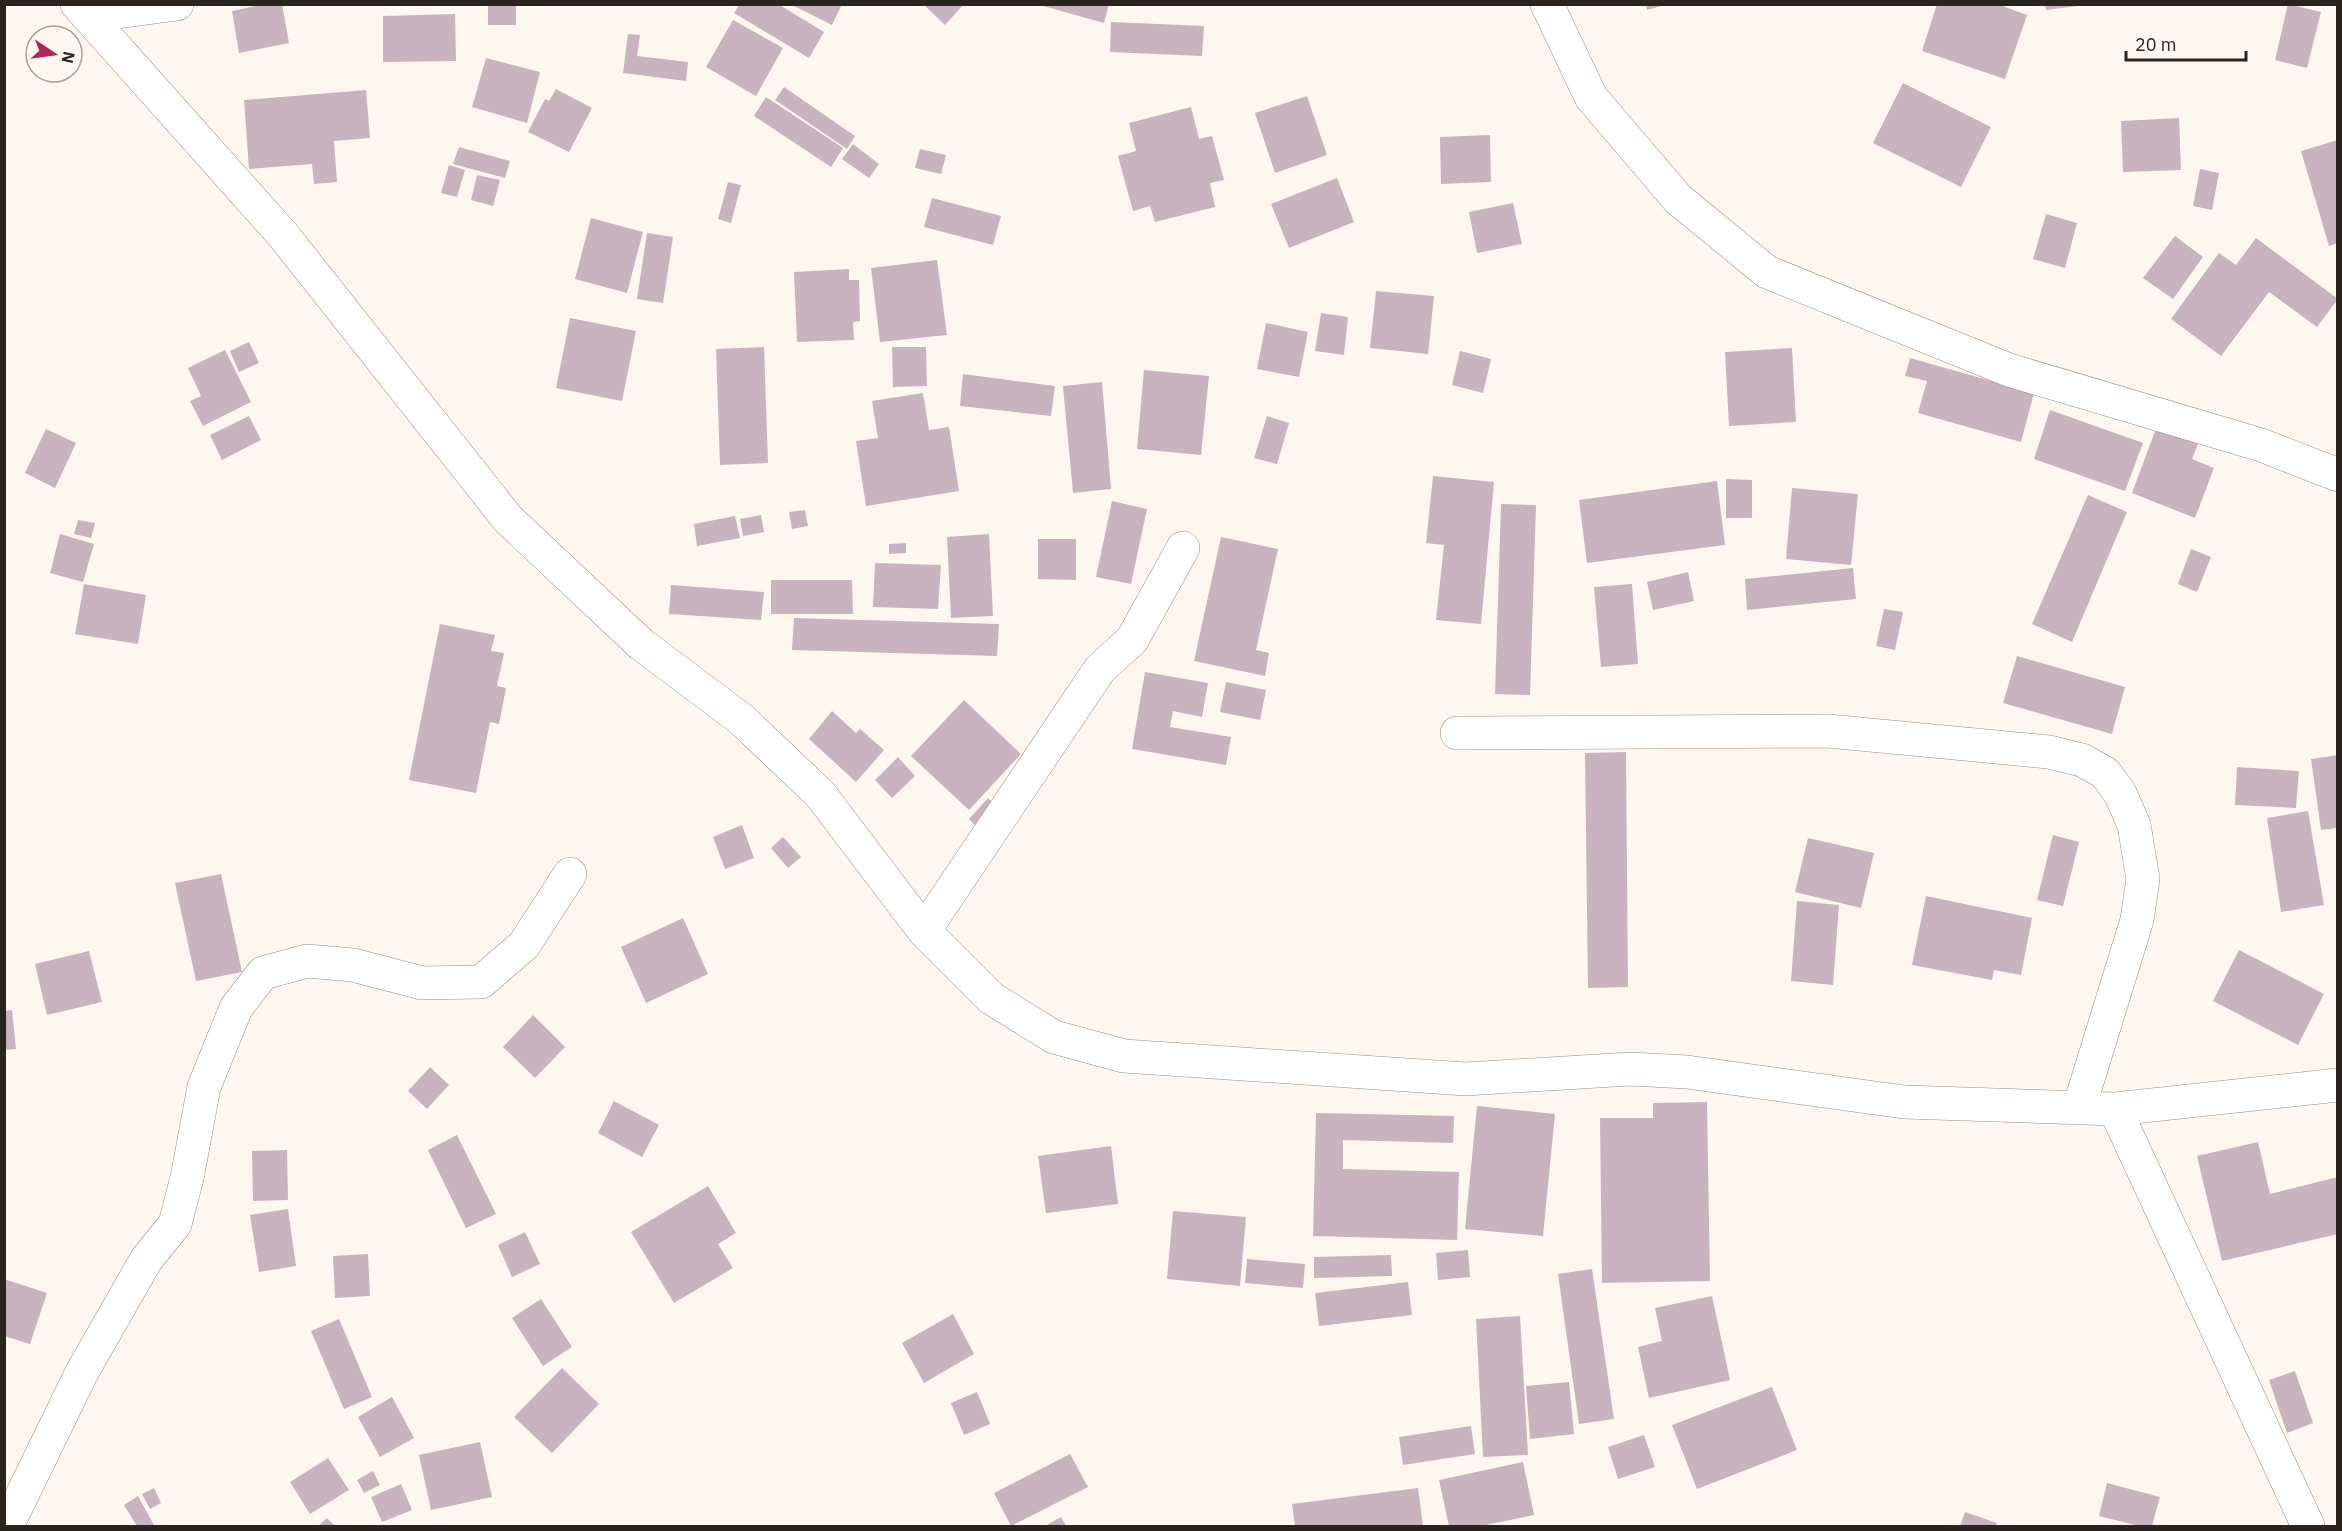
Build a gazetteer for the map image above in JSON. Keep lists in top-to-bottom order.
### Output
{
  "scale_bar": "20 m",
  "north": "right"
}
